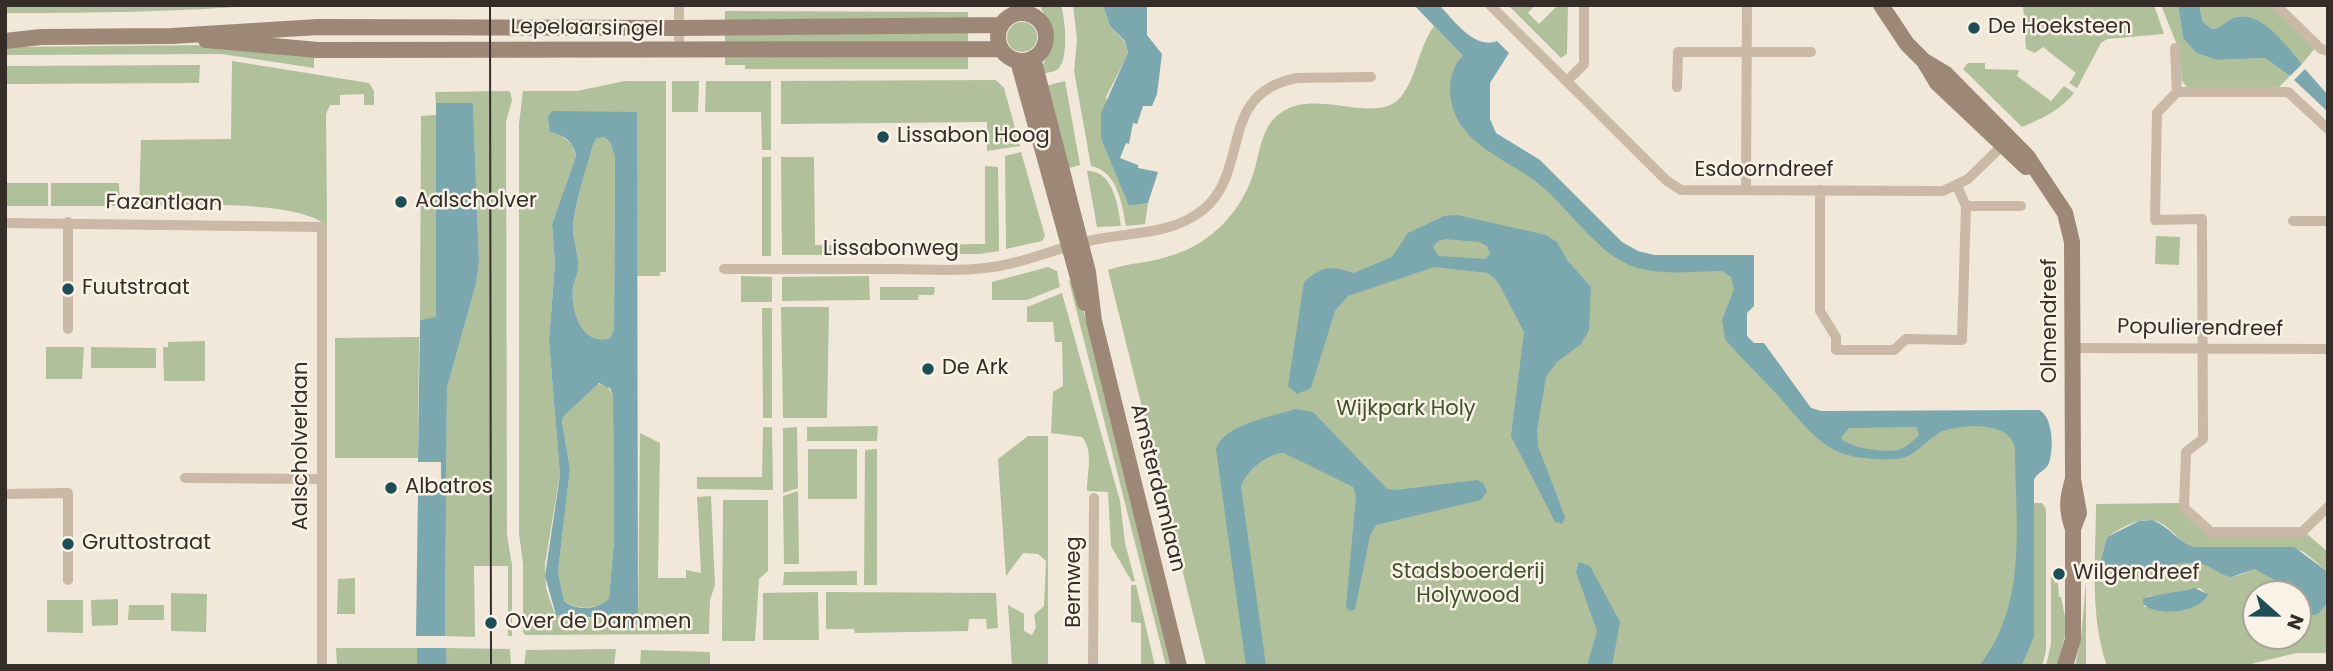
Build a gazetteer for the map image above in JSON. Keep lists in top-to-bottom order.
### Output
{
  "streets": {
    "street": [
      "Lepelaarsingel",
      "Esdoorndreef",
      "Fazantlaan",
      "Lissabonweg",
      "Olmendreef",
      "Populierendreef",
      "Aalscholverlaan",
      "Amsterdamlaan",
      "Bernweg"
    ]
  },
  "crossings": [
    ["Lepelaarsingel", "Amsterdamlaan"],
    ["Fazantlaan", "Aalscholverlaan"],
    ["Lissabonweg", "Amsterdamlaan"],
    ["Olmendreef", "Populierendreef"]
  ],
  "parks": ["Wijkpark Holy", "Stadsboerderij Holywood"],
  "places": [
    "De Hoeksteen",
    "Lissabon Hoog",
    "Aalscholver",
    "Fuutstraat",
    "De Ark",
    "Albatros",
    "Gruttostraat",
    "Wilgendreef",
    "Over de Dammen"
  ],
  "north": "right"
}
